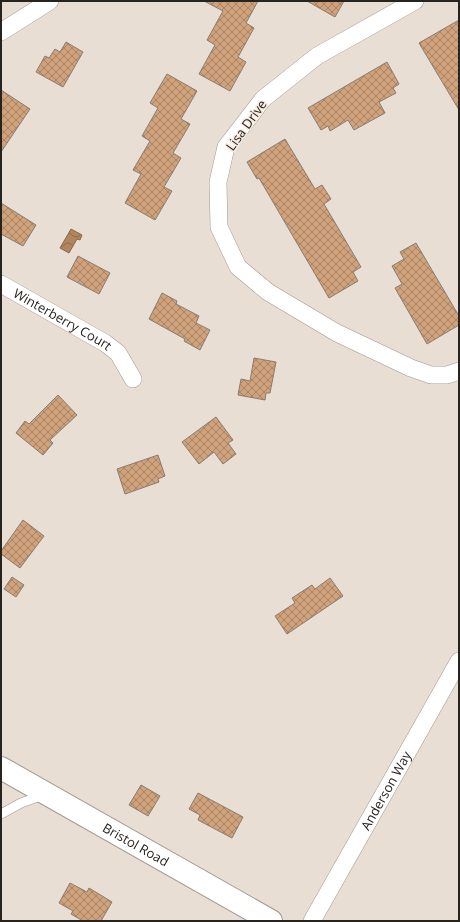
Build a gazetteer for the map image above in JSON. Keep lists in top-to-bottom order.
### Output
{
  "streets": {
    "main road": ["Bristol Road"],
    "street": ["Lisa Drive", "Winterberry Court", "Anderson Way"]
  }
}
